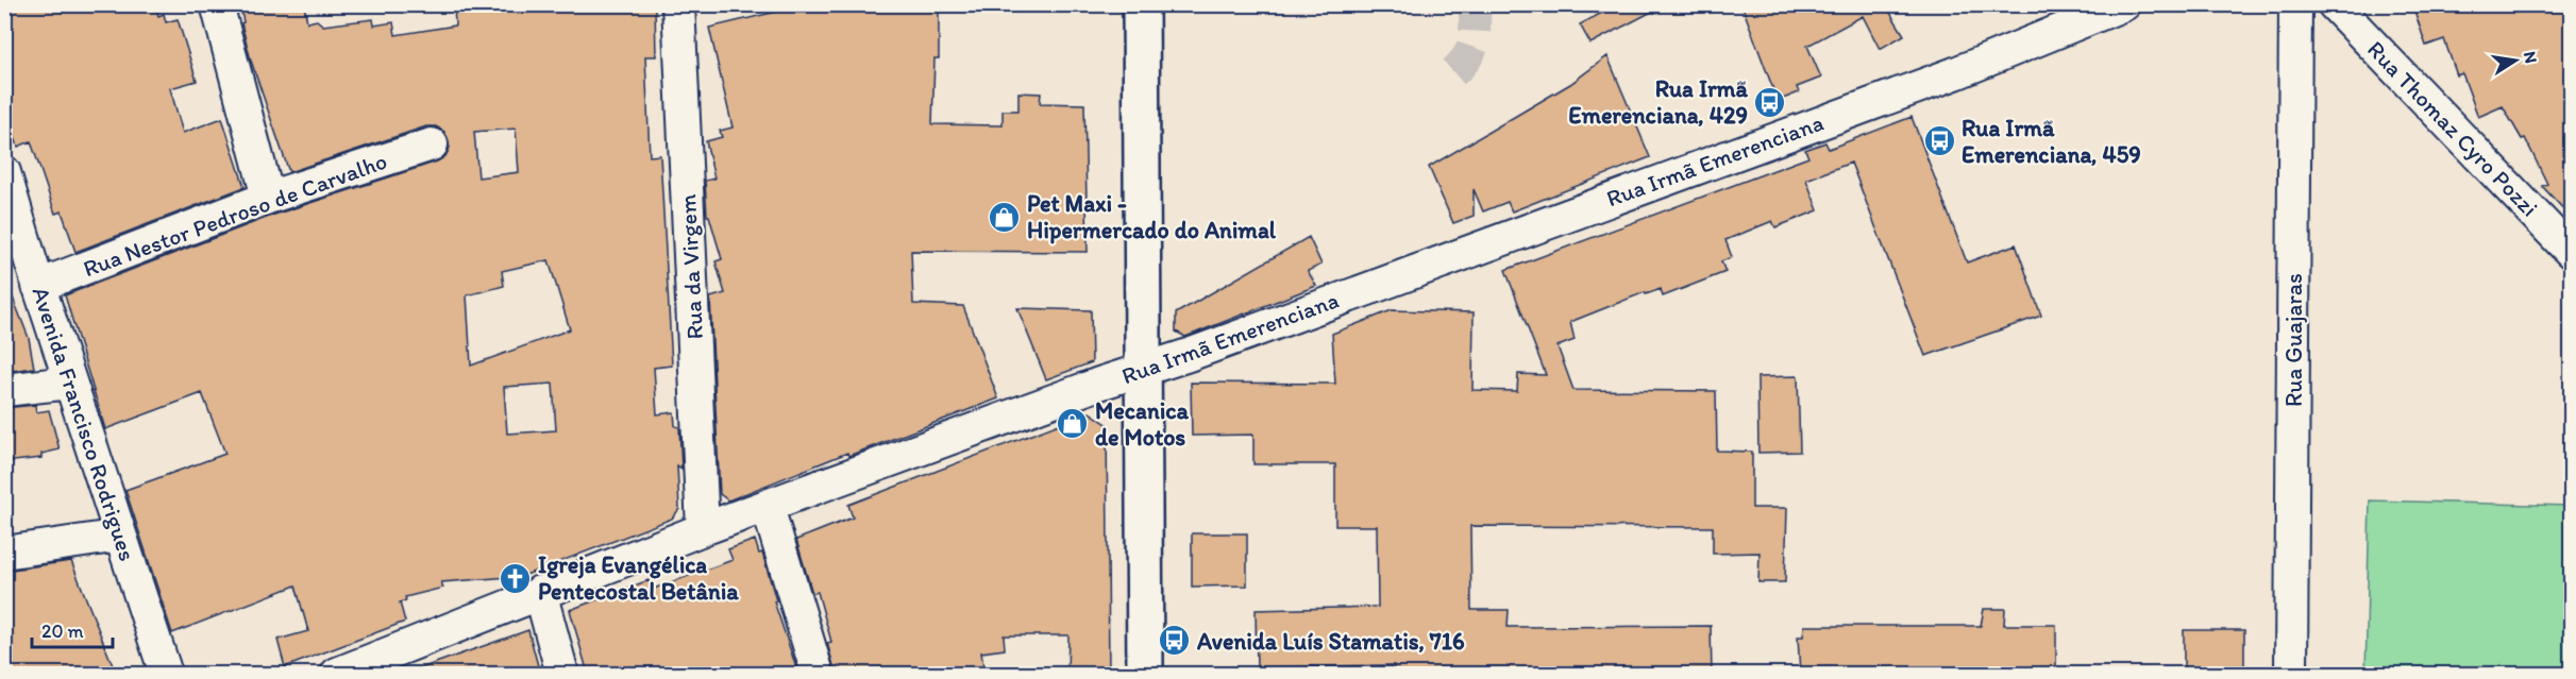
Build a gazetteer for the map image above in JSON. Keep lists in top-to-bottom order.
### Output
{
  "streets": {
    "street": [
      "Rua Thomaz Cyro Pozzi",
      "Rua Irmã Emerenciana",
      "Rua Nestor Pedroso de Carvalho",
      "Rua da Virgem",
      "Rua Guajaras",
      "Avenida Francisco Rodrigues"
    ]
  },
  "crossings": [
    ["Rua Irmã Emerenciana", "Rua da Virgem"],
    ["Rua Nestor Pedroso de Carvalho", "Avenida Francisco Rodrigues"]
  ],
  "places": {
    "bus stop": ["Rua Irmã Emerenciana, 429", "Rua Irmã Emerenciana, 459", "Avenida Luís Stamatis, 716"],
    "shop": ["Pet Maxi - Hipermercado do Animal", "Mecanica de Motos"],
    "church": ["Igreja Evangélica Pentecostal Betânia"]
  },
  "scale_bar": "20 m",
  "north": "right"
}
